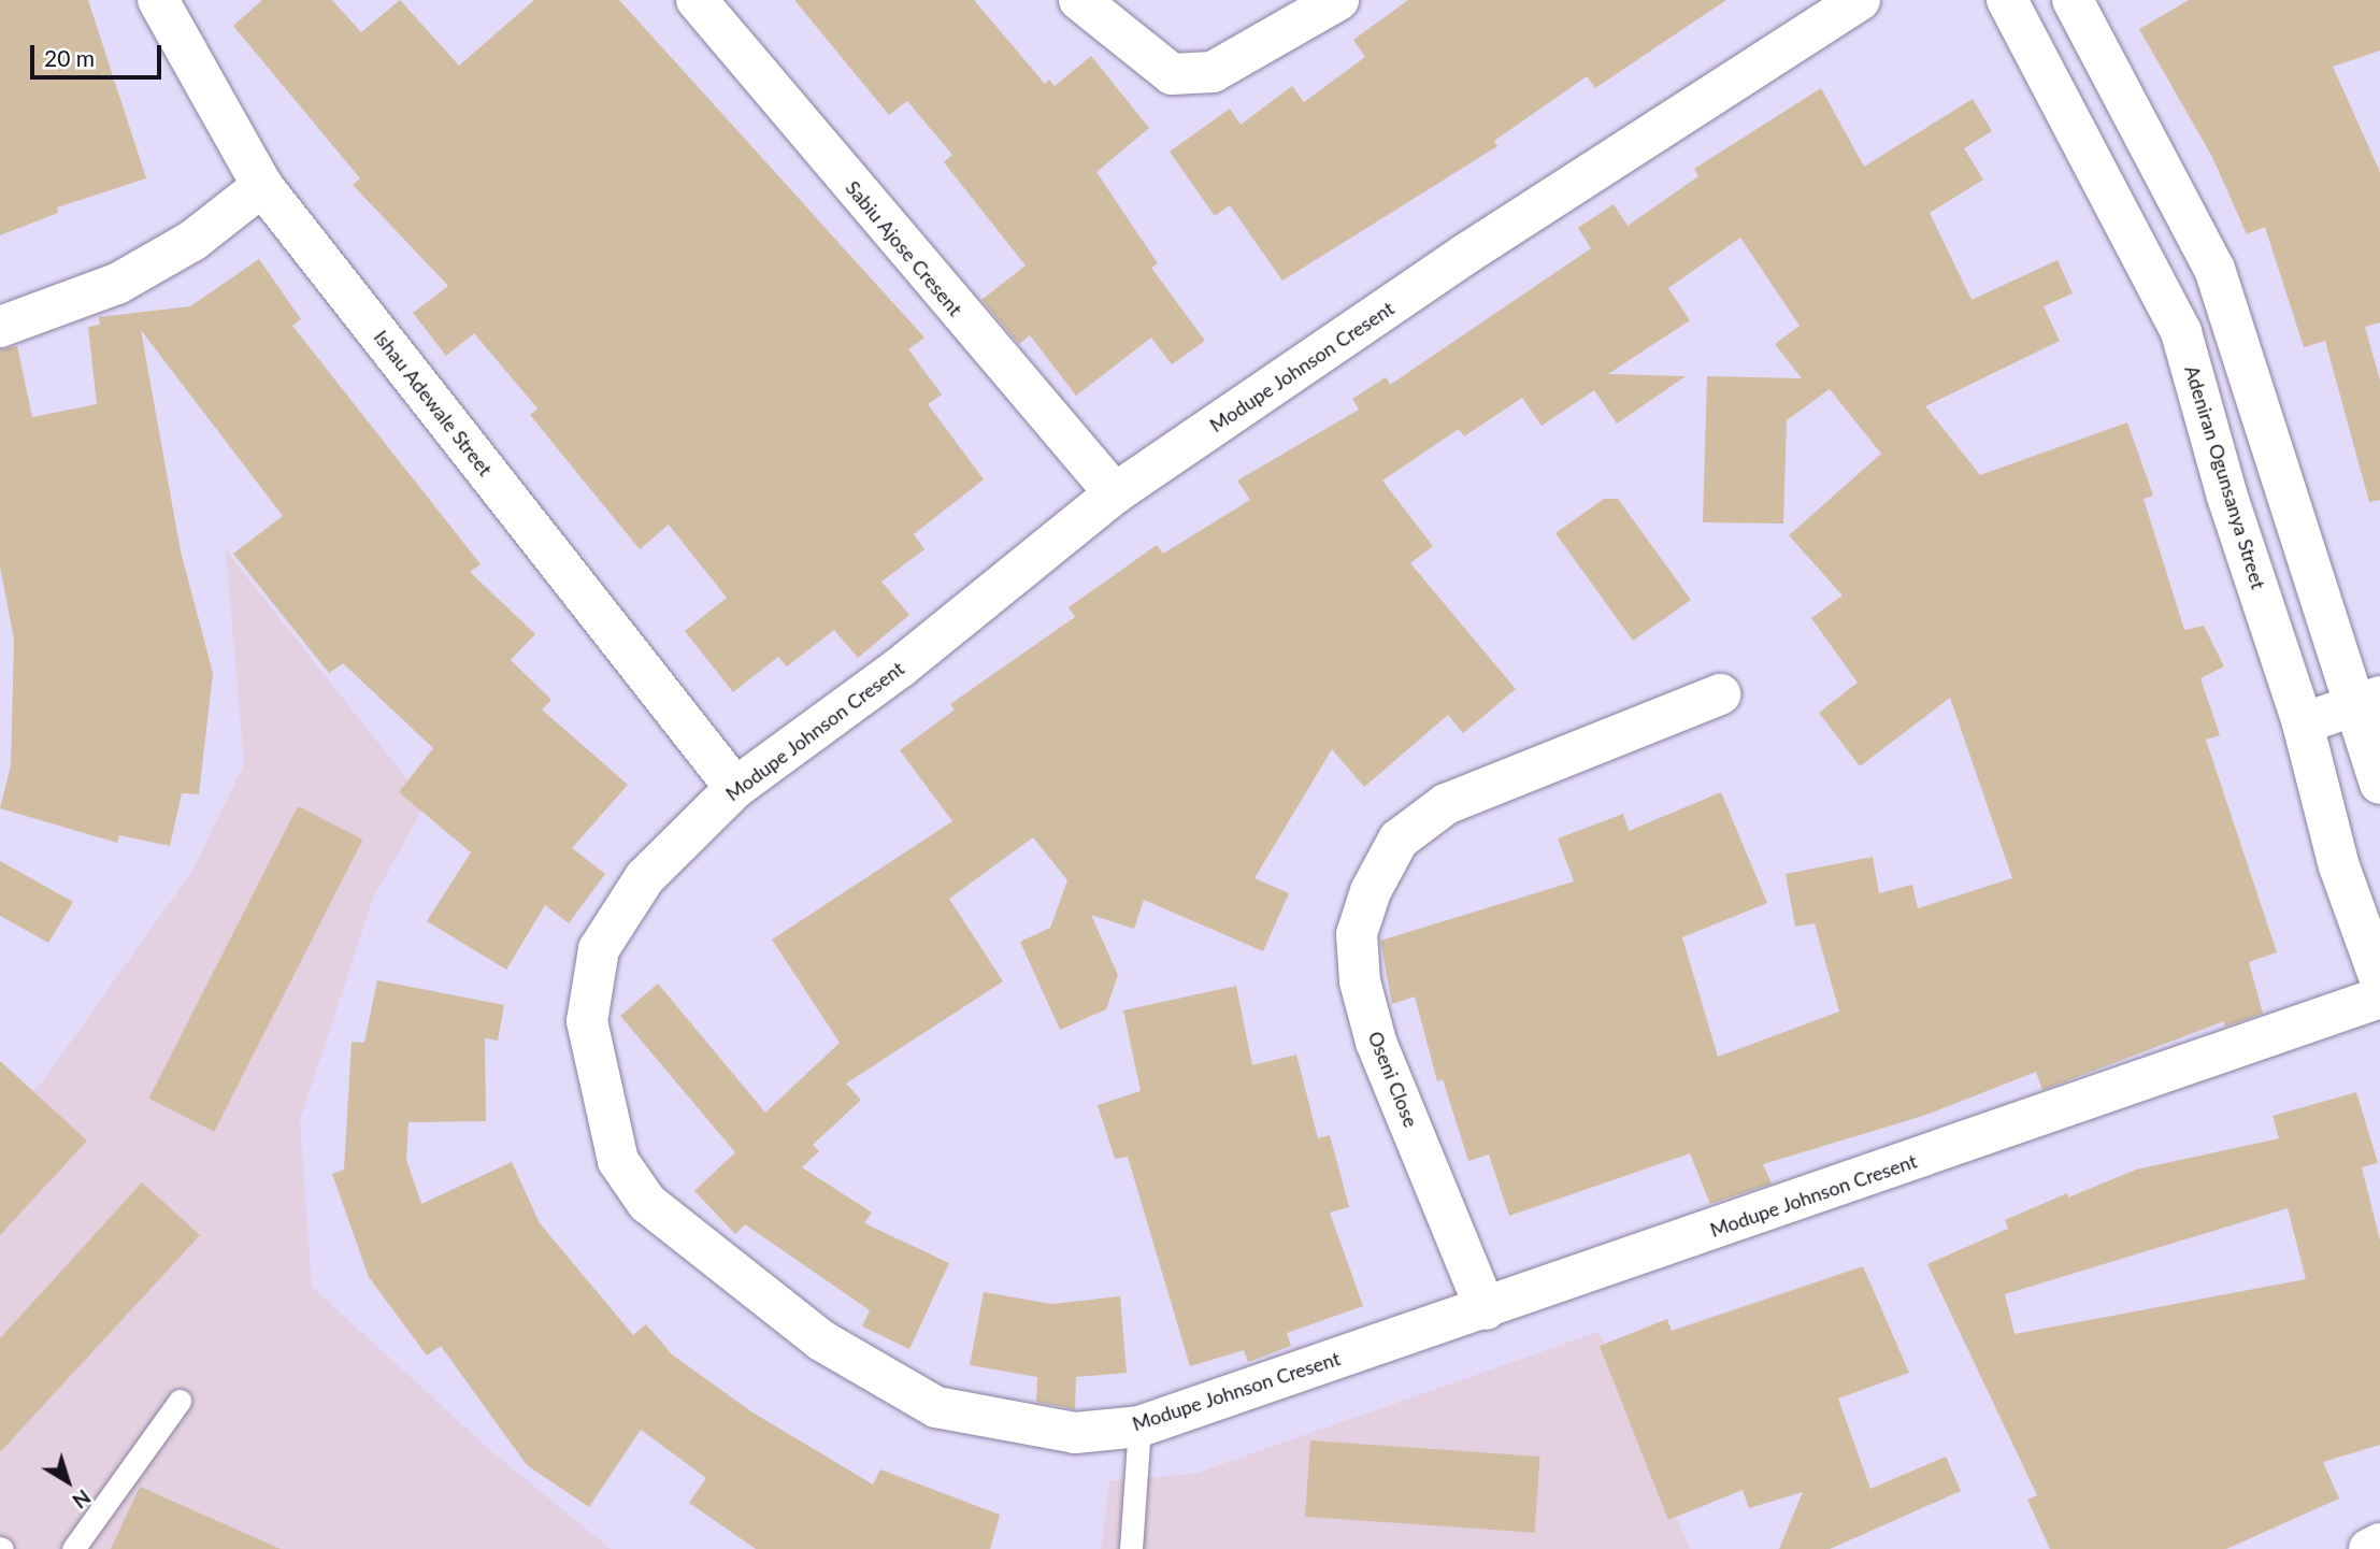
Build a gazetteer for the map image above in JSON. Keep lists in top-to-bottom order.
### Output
{
  "streets": {
    "street": [
      "Sabiu Ajose Cresent",
      "Modupe Johnson Cresent",
      "Ishau Adewale Street",
      "Adeniran Ogunsanya Street",
      "Oseni Close"
    ]
  },
  "crossings": [
    ["Sabiu Ajose Cresent", "Modupe Johnson Cresent"],
    ["Modupe Johnson Cresent", "Ishau Adewale Street"],
    ["Modupe Johnson Cresent", "Oseni Close"]
  ],
  "scale_bar": "20 m",
  "north": "bottom right"
}
